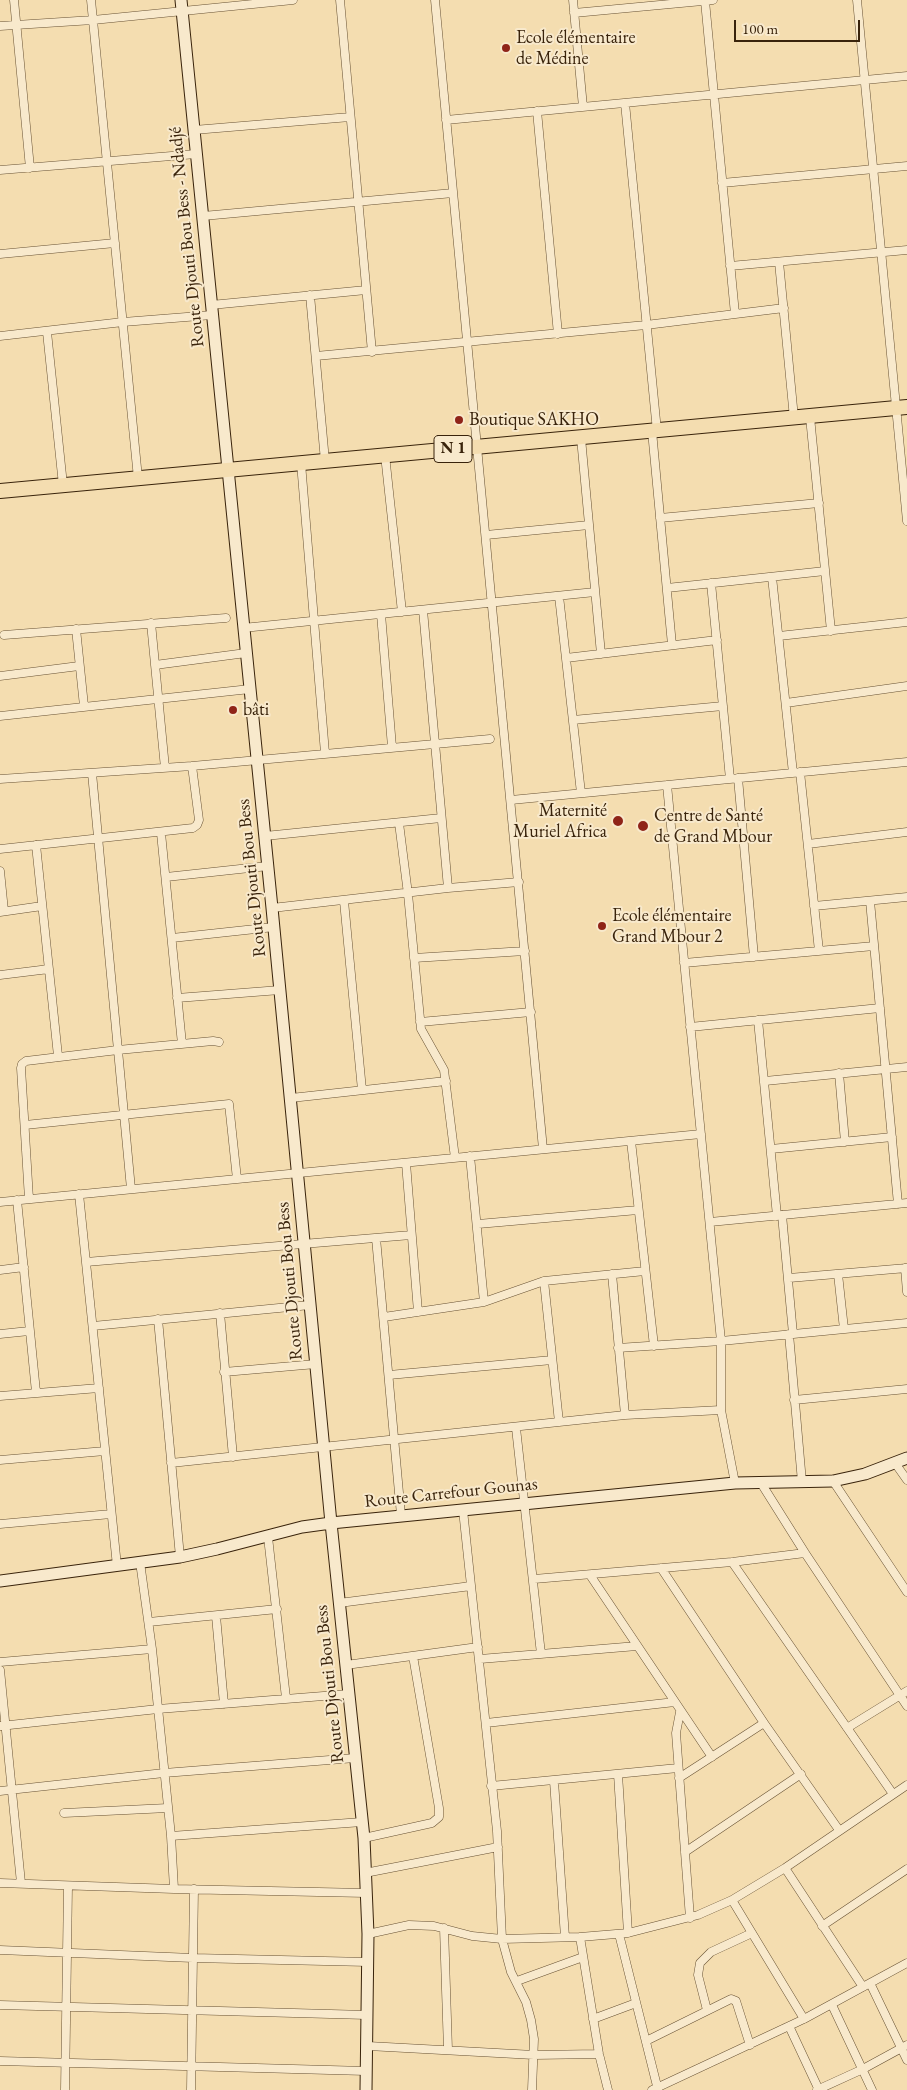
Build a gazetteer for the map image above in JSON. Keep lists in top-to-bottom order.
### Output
{
  "streets": {
    "highway": ["N 1"],
    "main road": ["Route Djouti Bou Bess - Ndadjé", "Route Djouti Bou Bess", "Route Carrefour Gounas"]
  },
  "crossings": [
    ["Route Djouti Bou Bess - Ndadjé", "N 1"],
    ["Route Djouti Bou Bess - Ndadjé", "Route Djouti Bou Bess"],
    ["N 1", "Route Djouti Bou Bess"],
    ["Route Djouti Bou Bess", "Route Carrefour Gounas"]
  ],
  "places": [
    "Ecole élémentaire de Médine",
    "Boutique SAKHO",
    "bâti",
    "Maternité Muriel Africa",
    "Centre de Santé de Grand Mbour",
    "Ecole élémentaire Grand Mbour 2"
  ],
  "scale_bar": "100 m"
}
